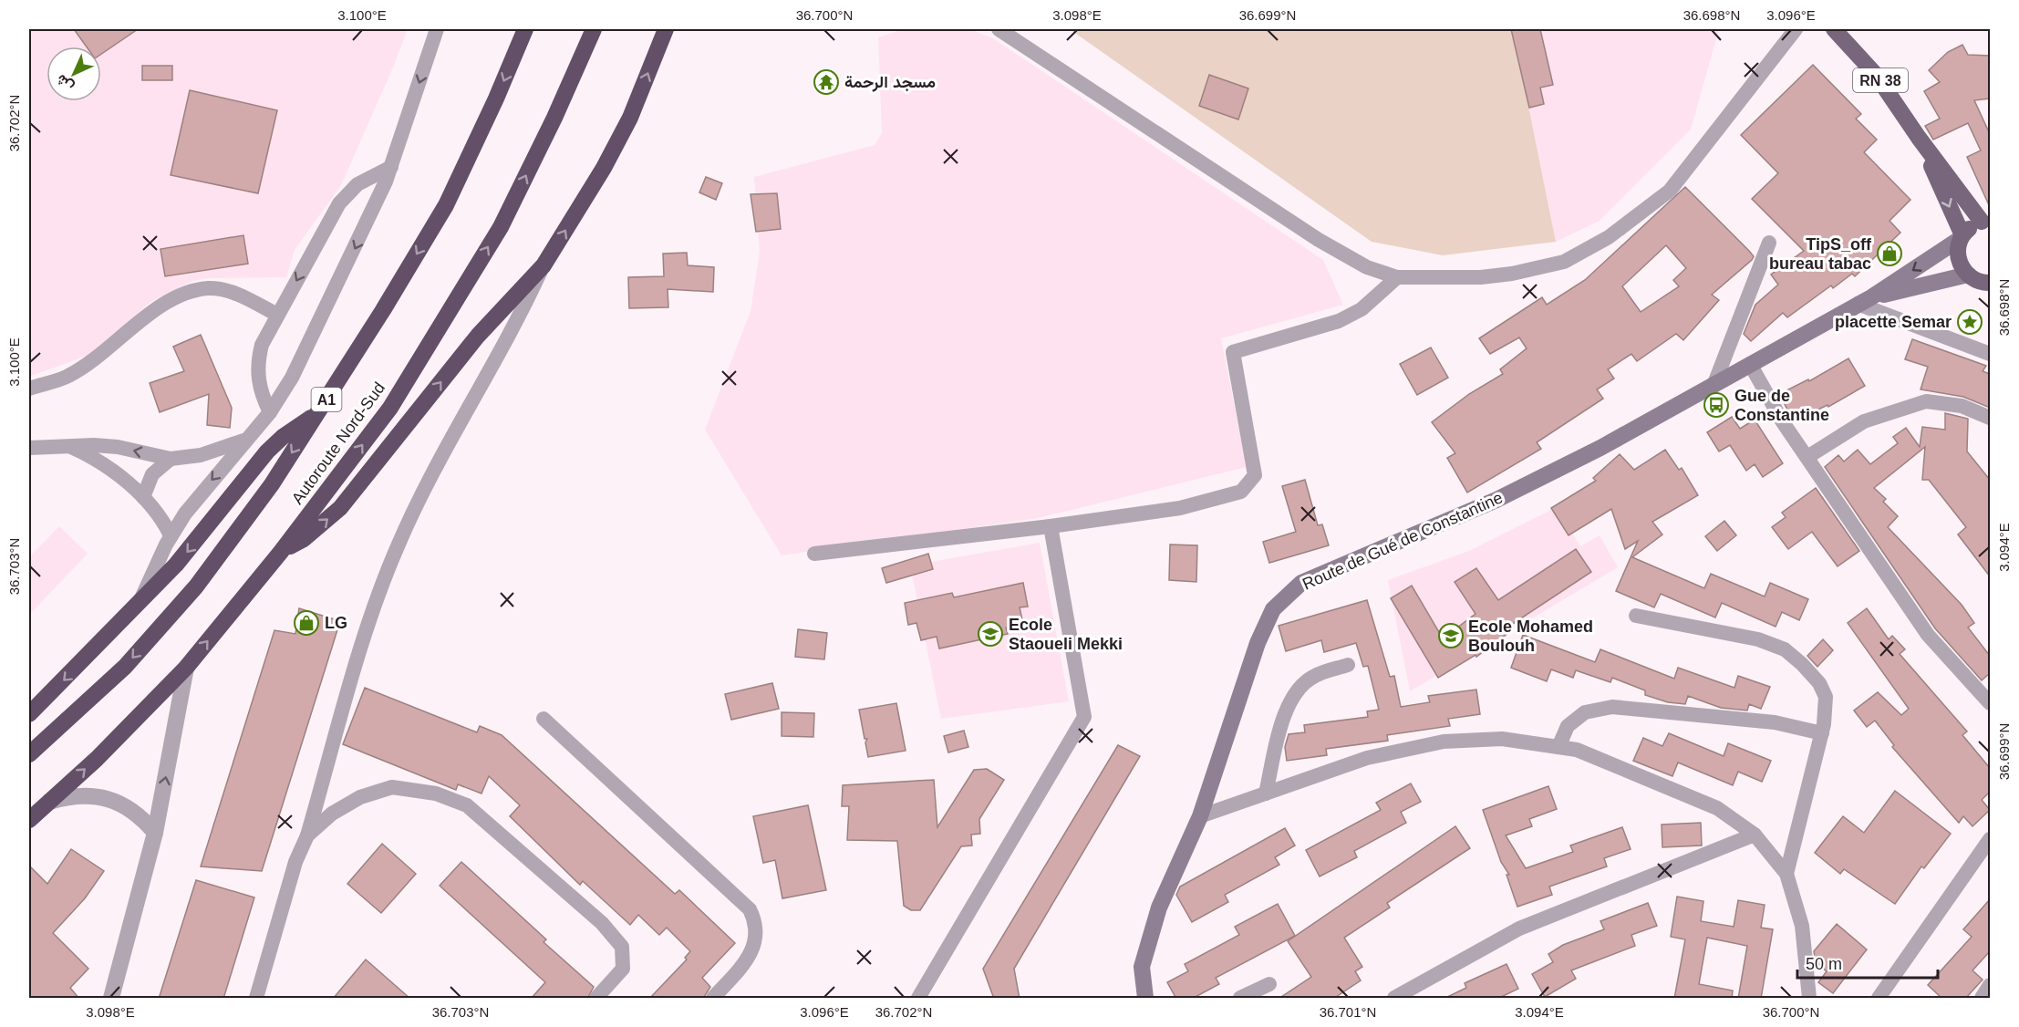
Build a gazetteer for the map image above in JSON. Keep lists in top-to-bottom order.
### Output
{
  "streets": {
    "highway": ["A1", "Autoroute Nord-Sud"],
    "main road": ["RN 38", "Route de Gué de Constantine"]
  },
  "crossings": [
    ["RN 38", "Route de Gué de Constantine"]
  ],
  "places": {
    "temple": ["مسجد الرحمة"],
    "shop": ["TipS_off bureau tabac", "LG"],
    "place": ["placette Semar"],
    "bus stop": ["Gue de Constantine"],
    "school or university": ["Ecole Staoueli Mekki", "Ecole Mohamed Boulouh"]
  },
  "scale_bar": "50 m",
  "north": "bottom left",
  "coordinates": [
    "3.100°E",
    "36.700°N",
    "3.098°E",
    "36.699°N",
    "36.698°N",
    "3.096°E",
    "36.702°N",
    "3.094°E",
    "36.703°N",
    "36.701°N"
  ]
}
